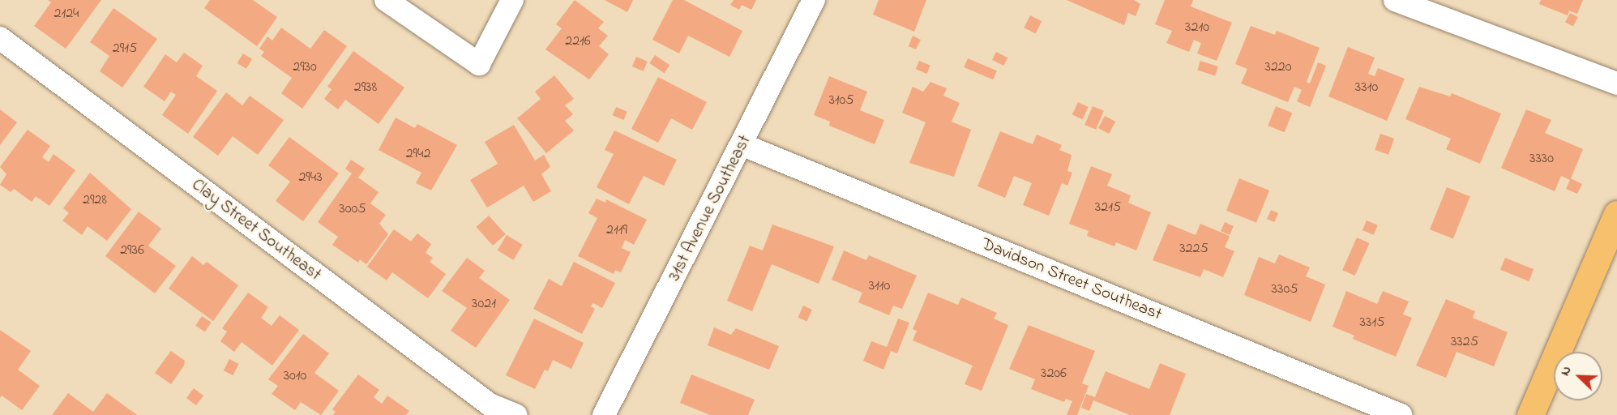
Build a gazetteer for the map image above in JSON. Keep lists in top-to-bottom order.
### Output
{
  "streets": {
    "street": ["31st Avenue Southeast", "Clay Street Southeast", "Davidson Street Southeast"]
  },
  "crossings": [
    ["31st Avenue Southeast", "Davidson Street Southeast"]
  ],
  "house_numbers": [
    "2124",
    "3210",
    "2216",
    "2915",
    "2930",
    "3220",
    "2938",
    "3310",
    "3105",
    "2942",
    "3330",
    "2943",
    "2928",
    "3215",
    "3005",
    "2119",
    "3225",
    "2936",
    "3110",
    "3305",
    "3021",
    "3315",
    "3325",
    "3206",
    "3010"
  ],
  "north": "top left"
}
